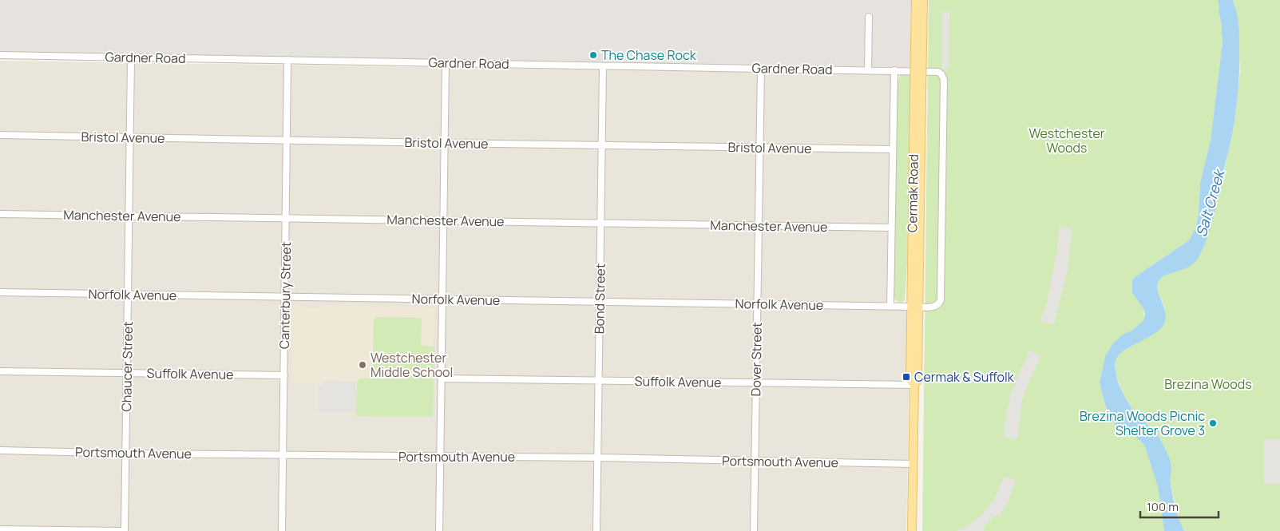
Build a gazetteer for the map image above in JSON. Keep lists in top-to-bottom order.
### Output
{
  "streets": {
    "main road": ["Cermak Road"],
    "street": [
      "Gardner Road",
      "Bristol Avenue",
      "Manchester Avenue",
      "Norfolk Avenue",
      "Canterbury Street",
      "Bond Street",
      "Dover Street",
      "Chaucer Street",
      "Suffolk Avenue",
      "Portsmouth Avenue"
    ]
  },
  "crossings": [
    ["Gardner Road", "Cermak Road"],
    ["Gardner Road", "Norfolk Avenue"],
    ["Gardner Road", "Canterbury Street"],
    ["Gardner Road", "Bond Street"],
    ["Gardner Road", "Dover Street"],
    ["Gardner Road", "Chaucer Street"],
    ["Bristol Avenue", "Cermak Road"],
    ["Bristol Avenue", "Canterbury Street"],
    ["Bristol Avenue", "Bond Street"],
    ["Bristol Avenue", "Dover Street"],
    ["Bristol Avenue", "Chaucer Street"],
    ["Cermak Road", "Manchester Avenue"],
    ["Cermak Road", "Norfolk Avenue"],
    ["Cermak Road", "Suffolk Avenue"],
    ["Cermak Road", "Portsmouth Avenue"],
    ["Manchester Avenue", "Canterbury Street"],
    ["Manchester Avenue", "Bond Street"],
    ["Manchester Avenue", "Dover Street"],
    ["Manchester Avenue", "Chaucer Street"],
    ["Norfolk Avenue", "Canterbury Street"],
    ["Norfolk Avenue", "Bond Street"],
    ["Norfolk Avenue", "Dover Street"],
    ["Norfolk Avenue", "Chaucer Street"],
    ["Canterbury Street", "Suffolk Avenue"],
    ["Canterbury Street", "Portsmouth Avenue"],
    ["Bond Street", "Suffolk Avenue"],
    ["Bond Street", "Portsmouth Avenue"],
    ["Dover Street", "Suffolk Avenue"],
    ["Dover Street", "Portsmouth Avenue"],
    ["Chaucer Street", "Suffolk Avenue"],
    ["Chaucer Street", "Portsmouth Avenue"]
  ],
  "water": ["Salt Creek"],
  "parks": ["Westchester Woods", "Brezina Woods"],
  "places": {
    "other": ["The Chase Rock", "Westchester Middle School", "Brezina Woods Picnic Shelter Grove 3"],
    "transit": ["Cermak & Suffolk"]
  },
  "scale_bar": "100 m"
}
